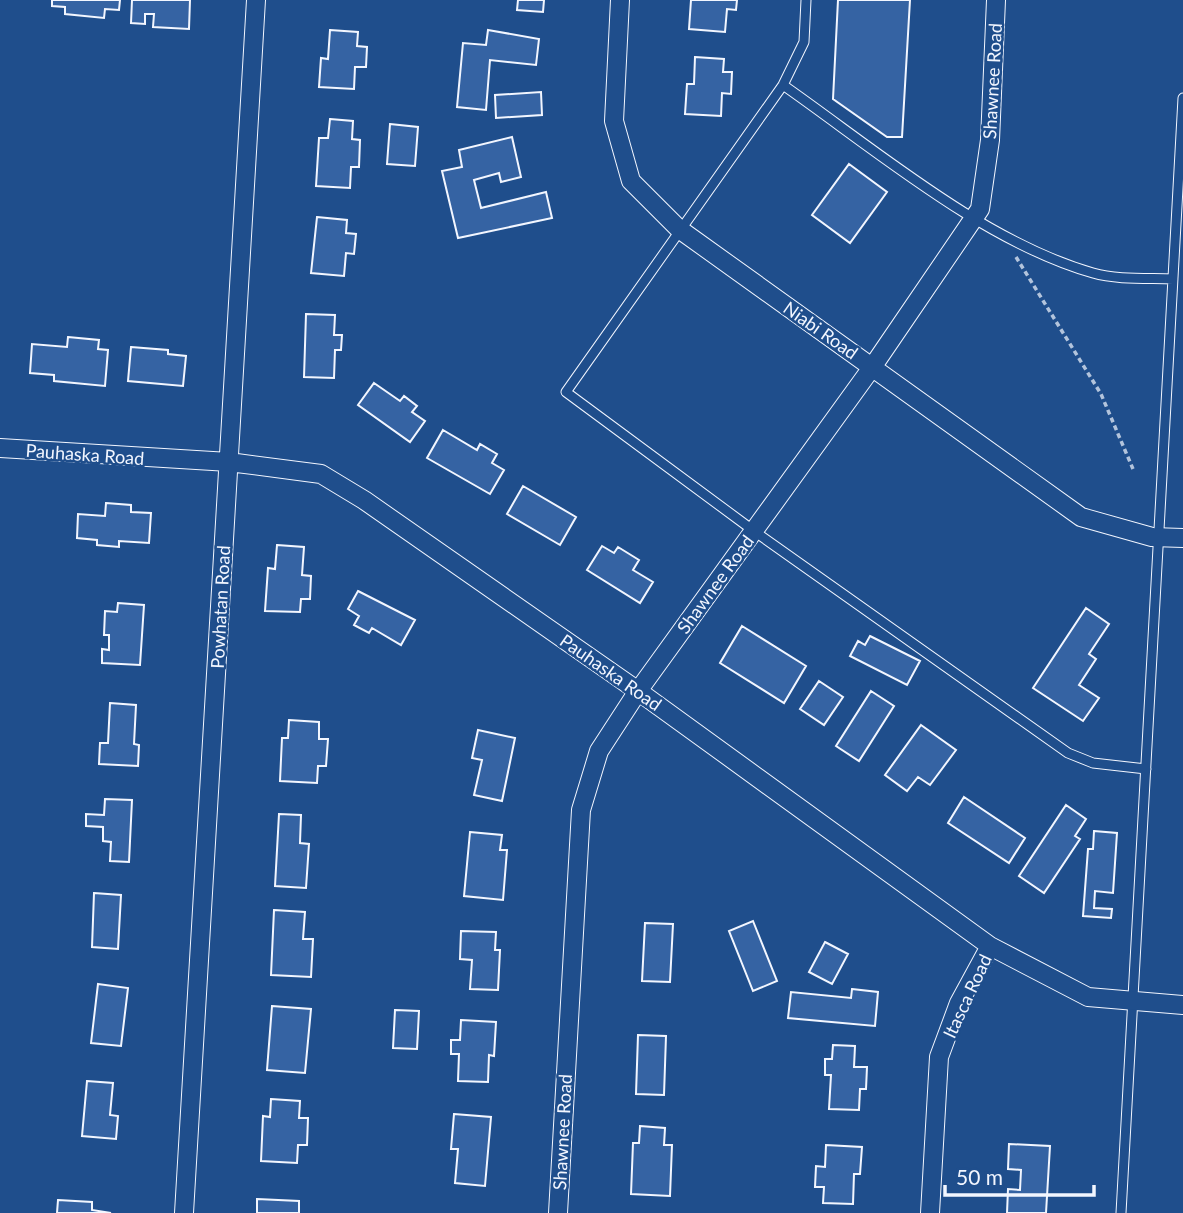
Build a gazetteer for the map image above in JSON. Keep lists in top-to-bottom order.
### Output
{
  "streets": {
    "street": [
      "Shawnee Road",
      "Niabi Road",
      "Pauhaska Road",
      "Powhatan Road",
      "Itasca Road"
    ]
  },
  "crossings": [
    ["Shawnee Road", "Niabi Road"],
    ["Shawnee Road", "Pauhaska Road"],
    ["Pauhaska Road", "Powhatan Road"],
    ["Pauhaska Road", "Itasca Road"]
  ],
  "scale_bar": "50 m"
}
